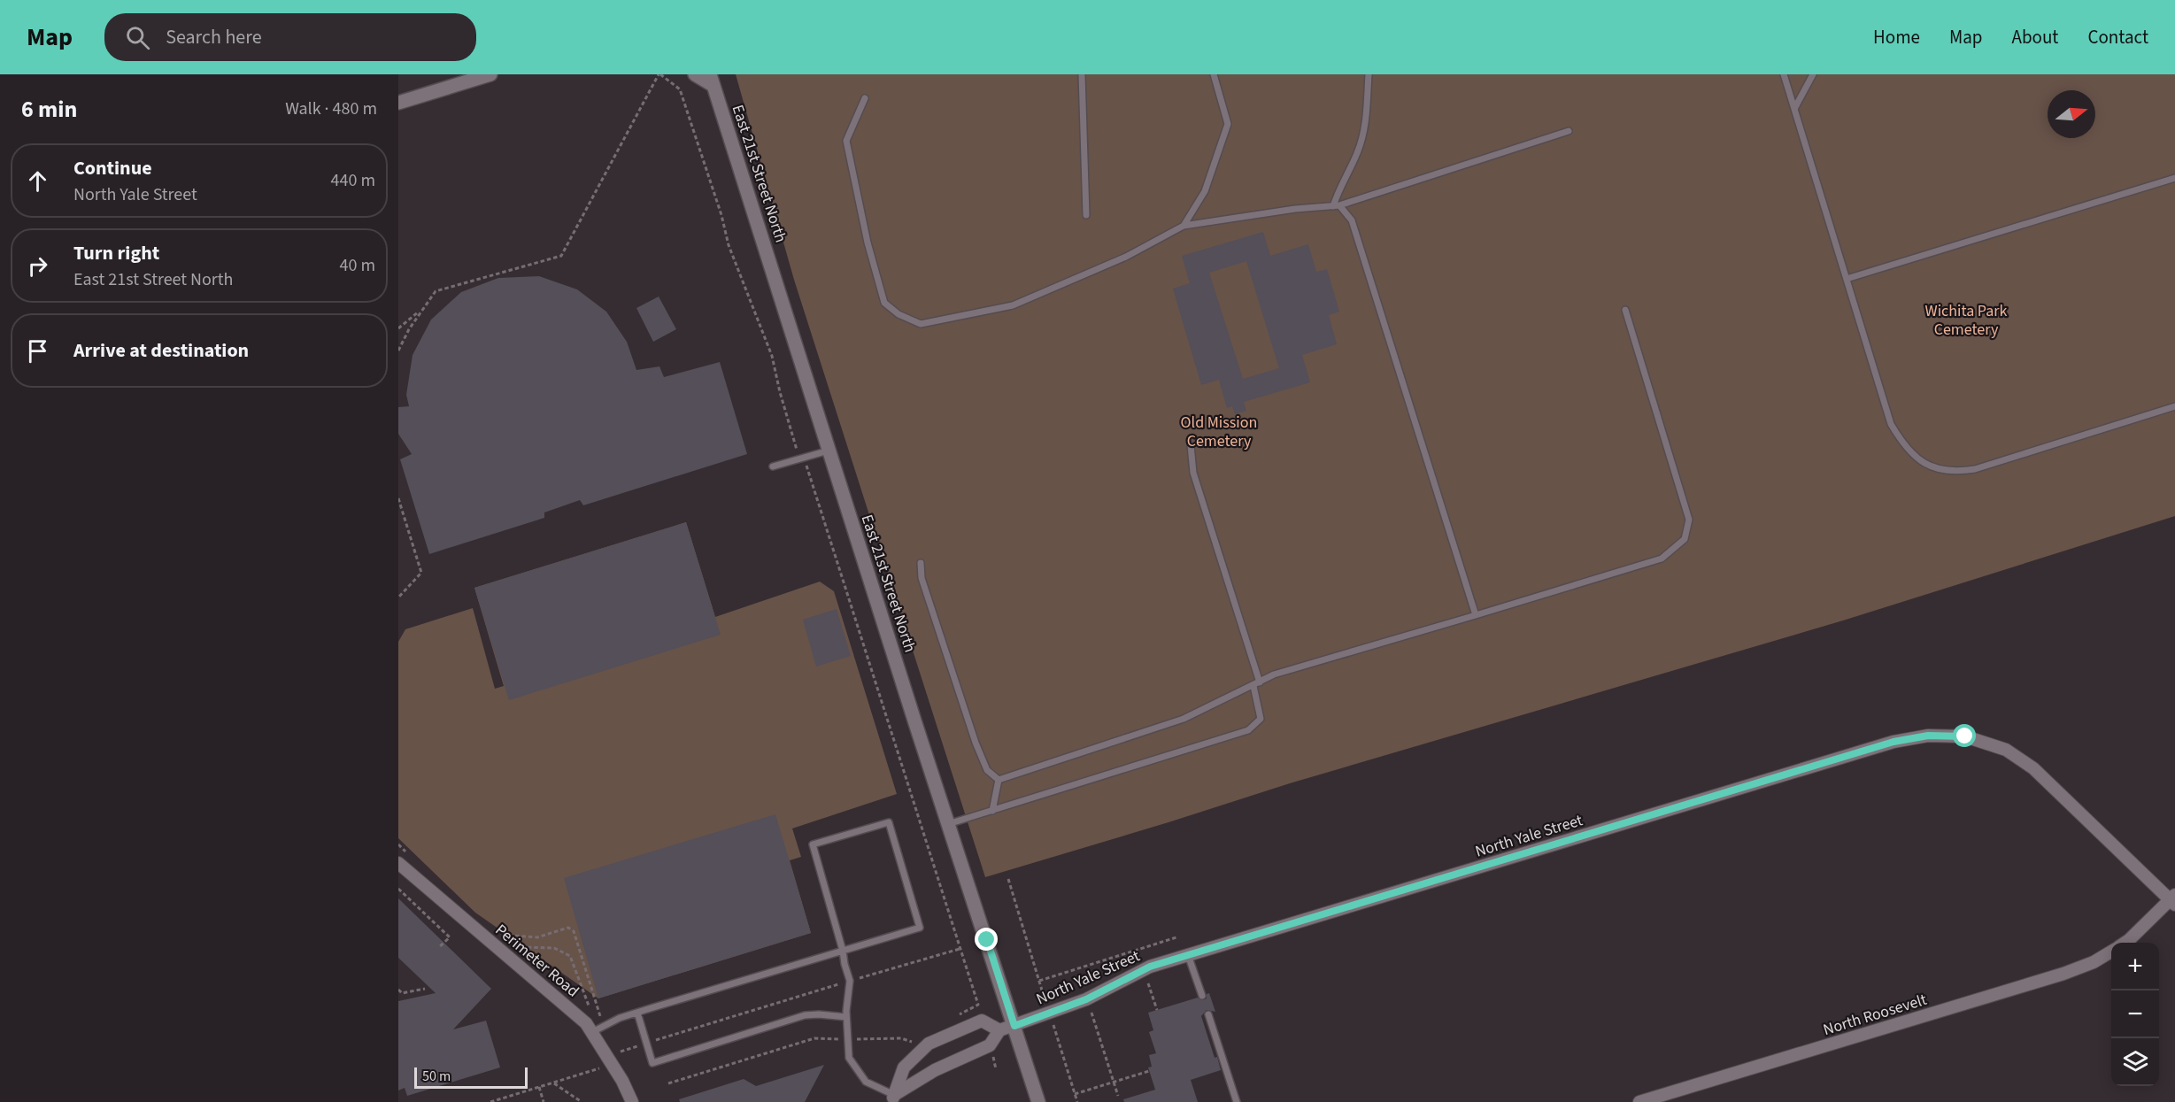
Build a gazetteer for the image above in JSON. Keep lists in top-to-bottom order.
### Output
{
  "streets": {
    "main road": ["East 21st Street North"],
    "street": ["North Yale Street", "Perimeter Road", "North Roosevelt"]
  },
  "crossings": [
    ["East 21st Street North", "North Yale Street"],
    ["North Yale Street", "North Roosevelt"]
  ],
  "parks": ["Wichita Park Cemetery", "Old Mission Cemetery"],
  "scale_bar": "50 m",
  "north": "right",
  "page": {
    "header": "Map",
    "search": "Search here",
    "nav": [
      "Home",
      "Map",
      "About",
      "Contact"
    ],
    "heading": ["6 min", "Walk · 480 m"],
    "list": [
      ["Continue", "North Yale Street", "440 m"],
      ["Turn right", "East 21st Street North", "40 m"],
      "Arrive at destination"
    ],
    "map_buttons": ["+", "−"],
    "scale": "50 m"
  }
}
